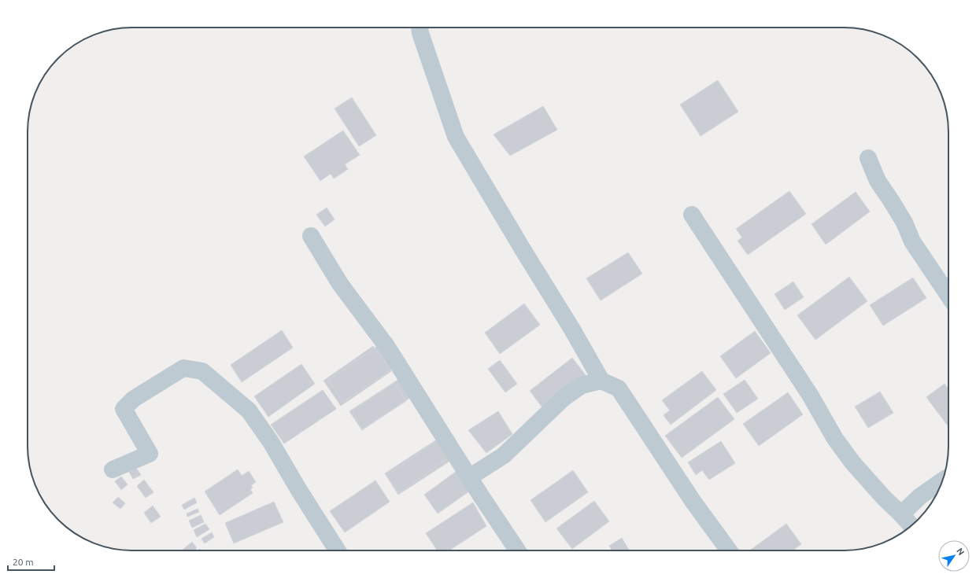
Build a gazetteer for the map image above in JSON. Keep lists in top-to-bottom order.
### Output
{
  "scale_bar": "20 m",
  "north": "top right"
}
